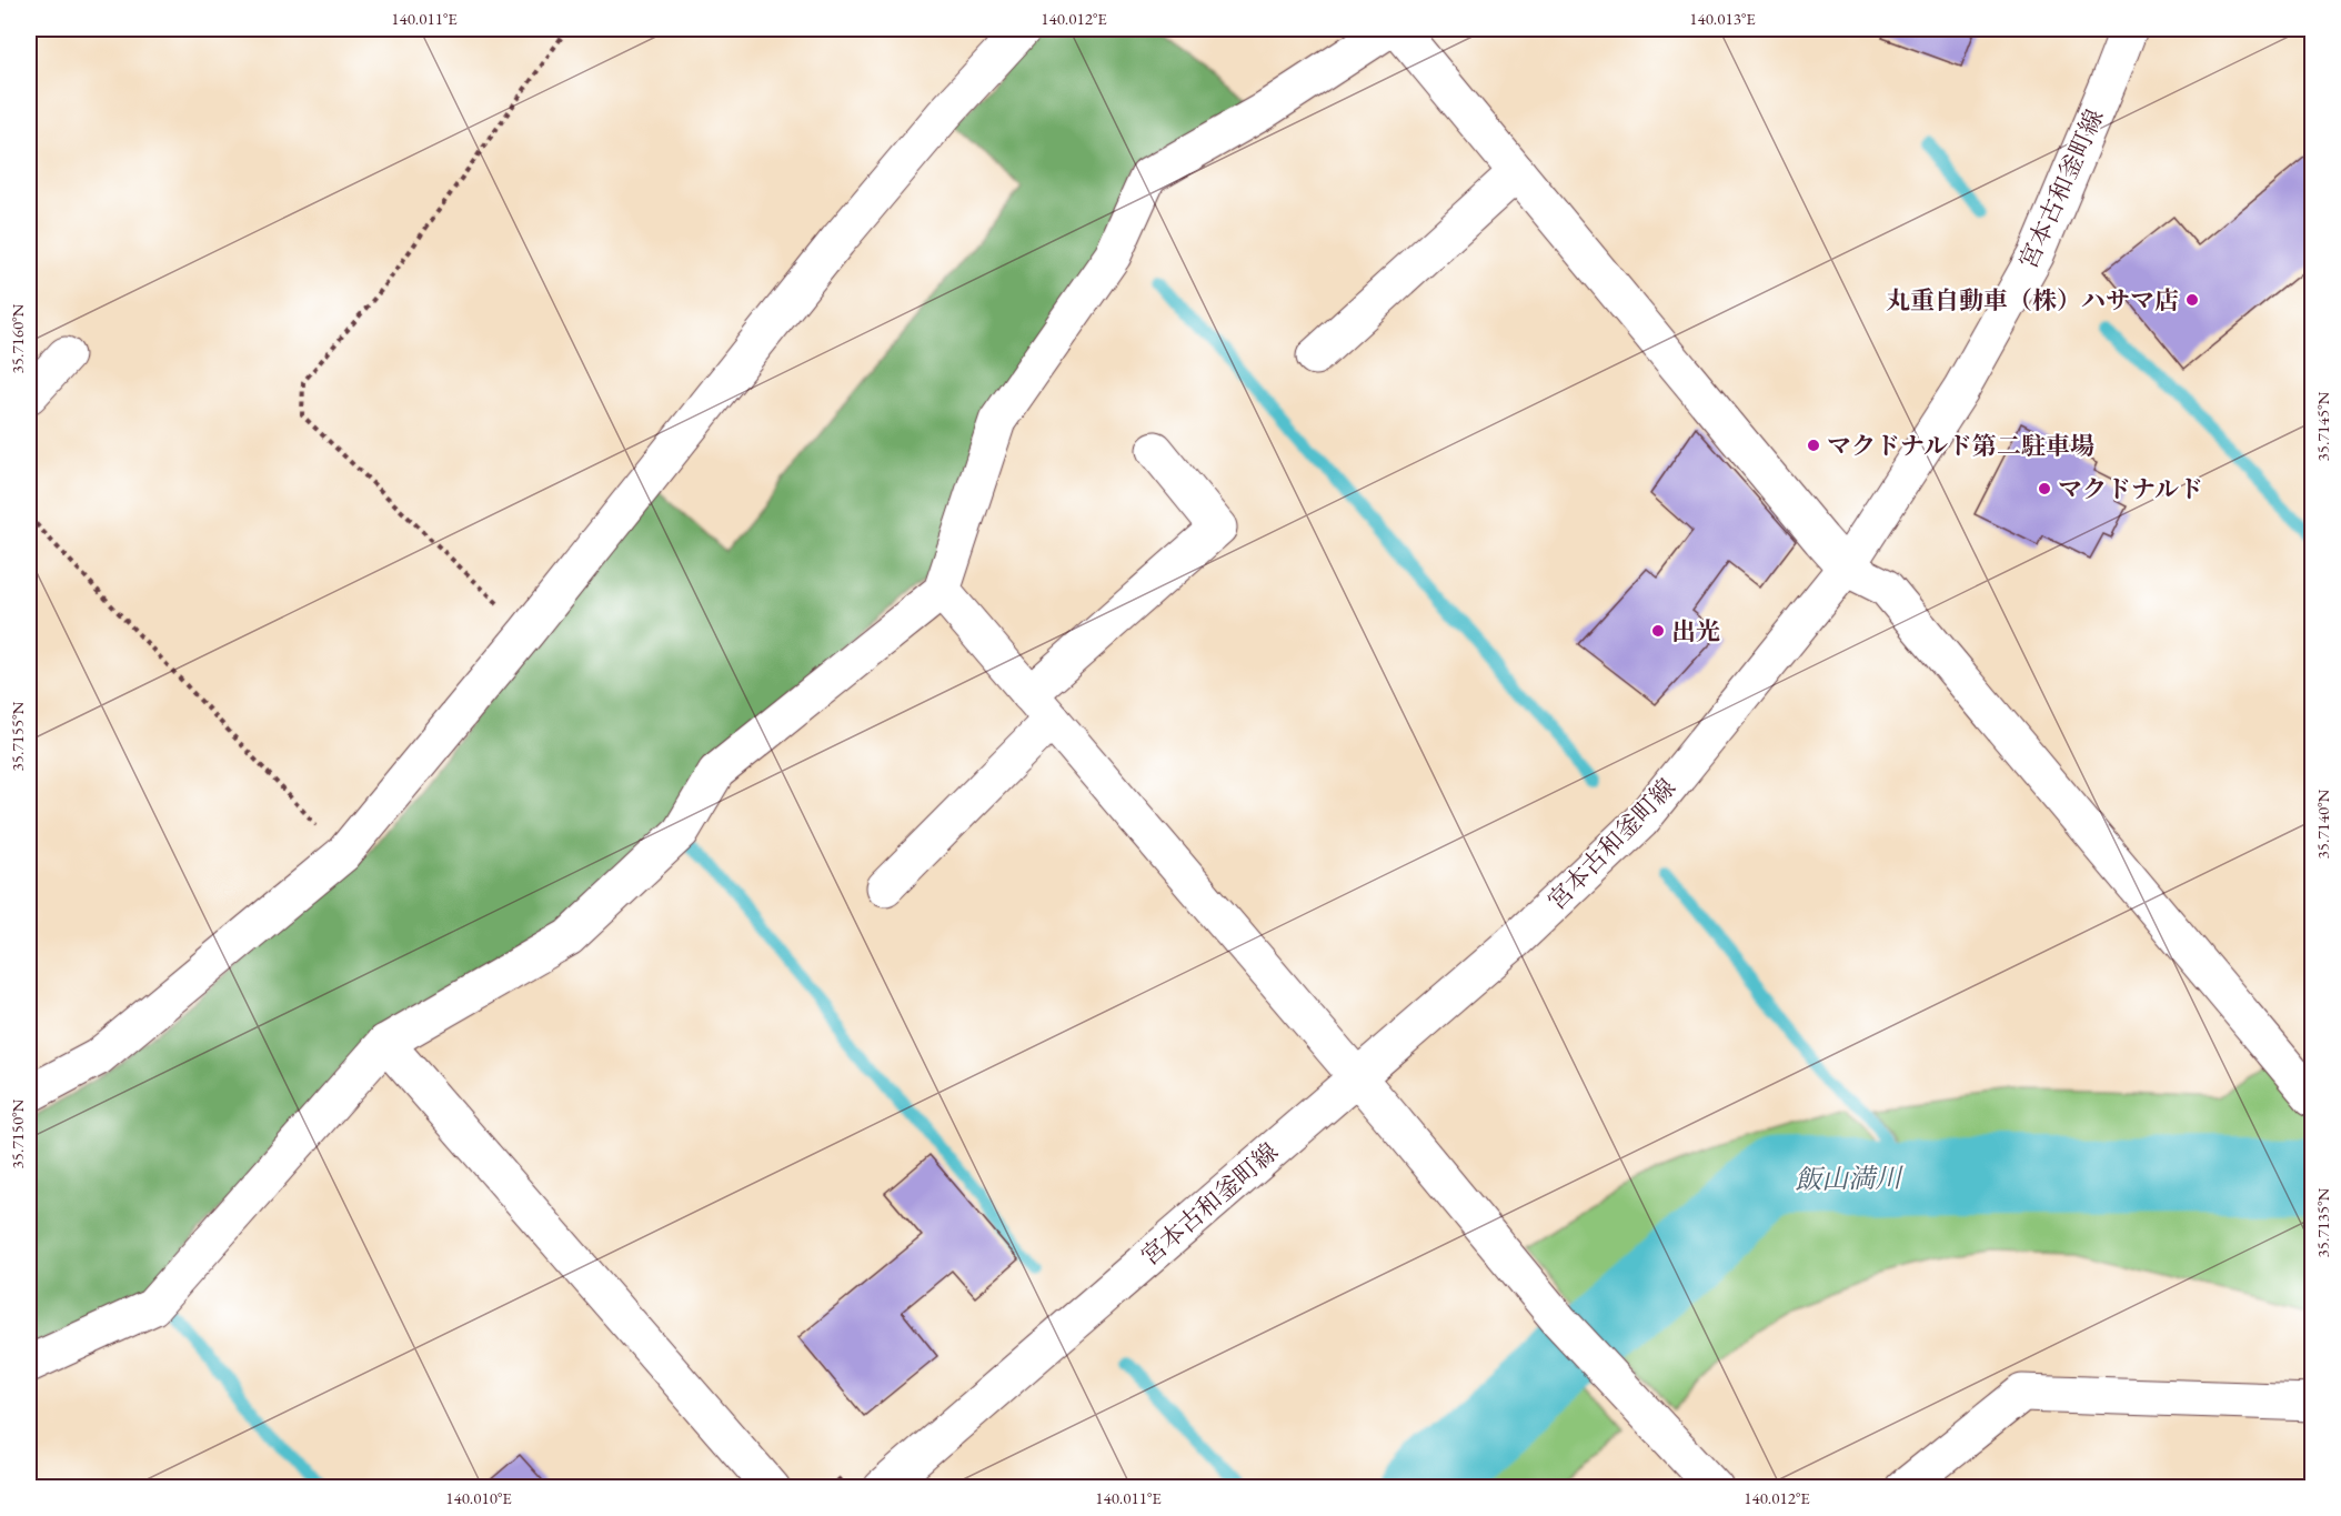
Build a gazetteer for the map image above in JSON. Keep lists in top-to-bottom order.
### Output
{
  "streets": {
    "street": ["宮本古和釜町線"]
  },
  "water": ["飯山満川"],
  "places": [
    "丸重自動車（株）ハサマ店",
    "マクドナルド第二駐車場",
    "マクドナルド",
    "出光"
  ],
  "coordinates": [
    "140.011°E",
    "140.012°E",
    "140.013°E",
    "35.7160°N",
    "35.7145°N",
    "35.7155°N",
    "35.7140°N",
    "35.7150°N",
    "35.7135°N",
    "140.010°E"
  ]
}
